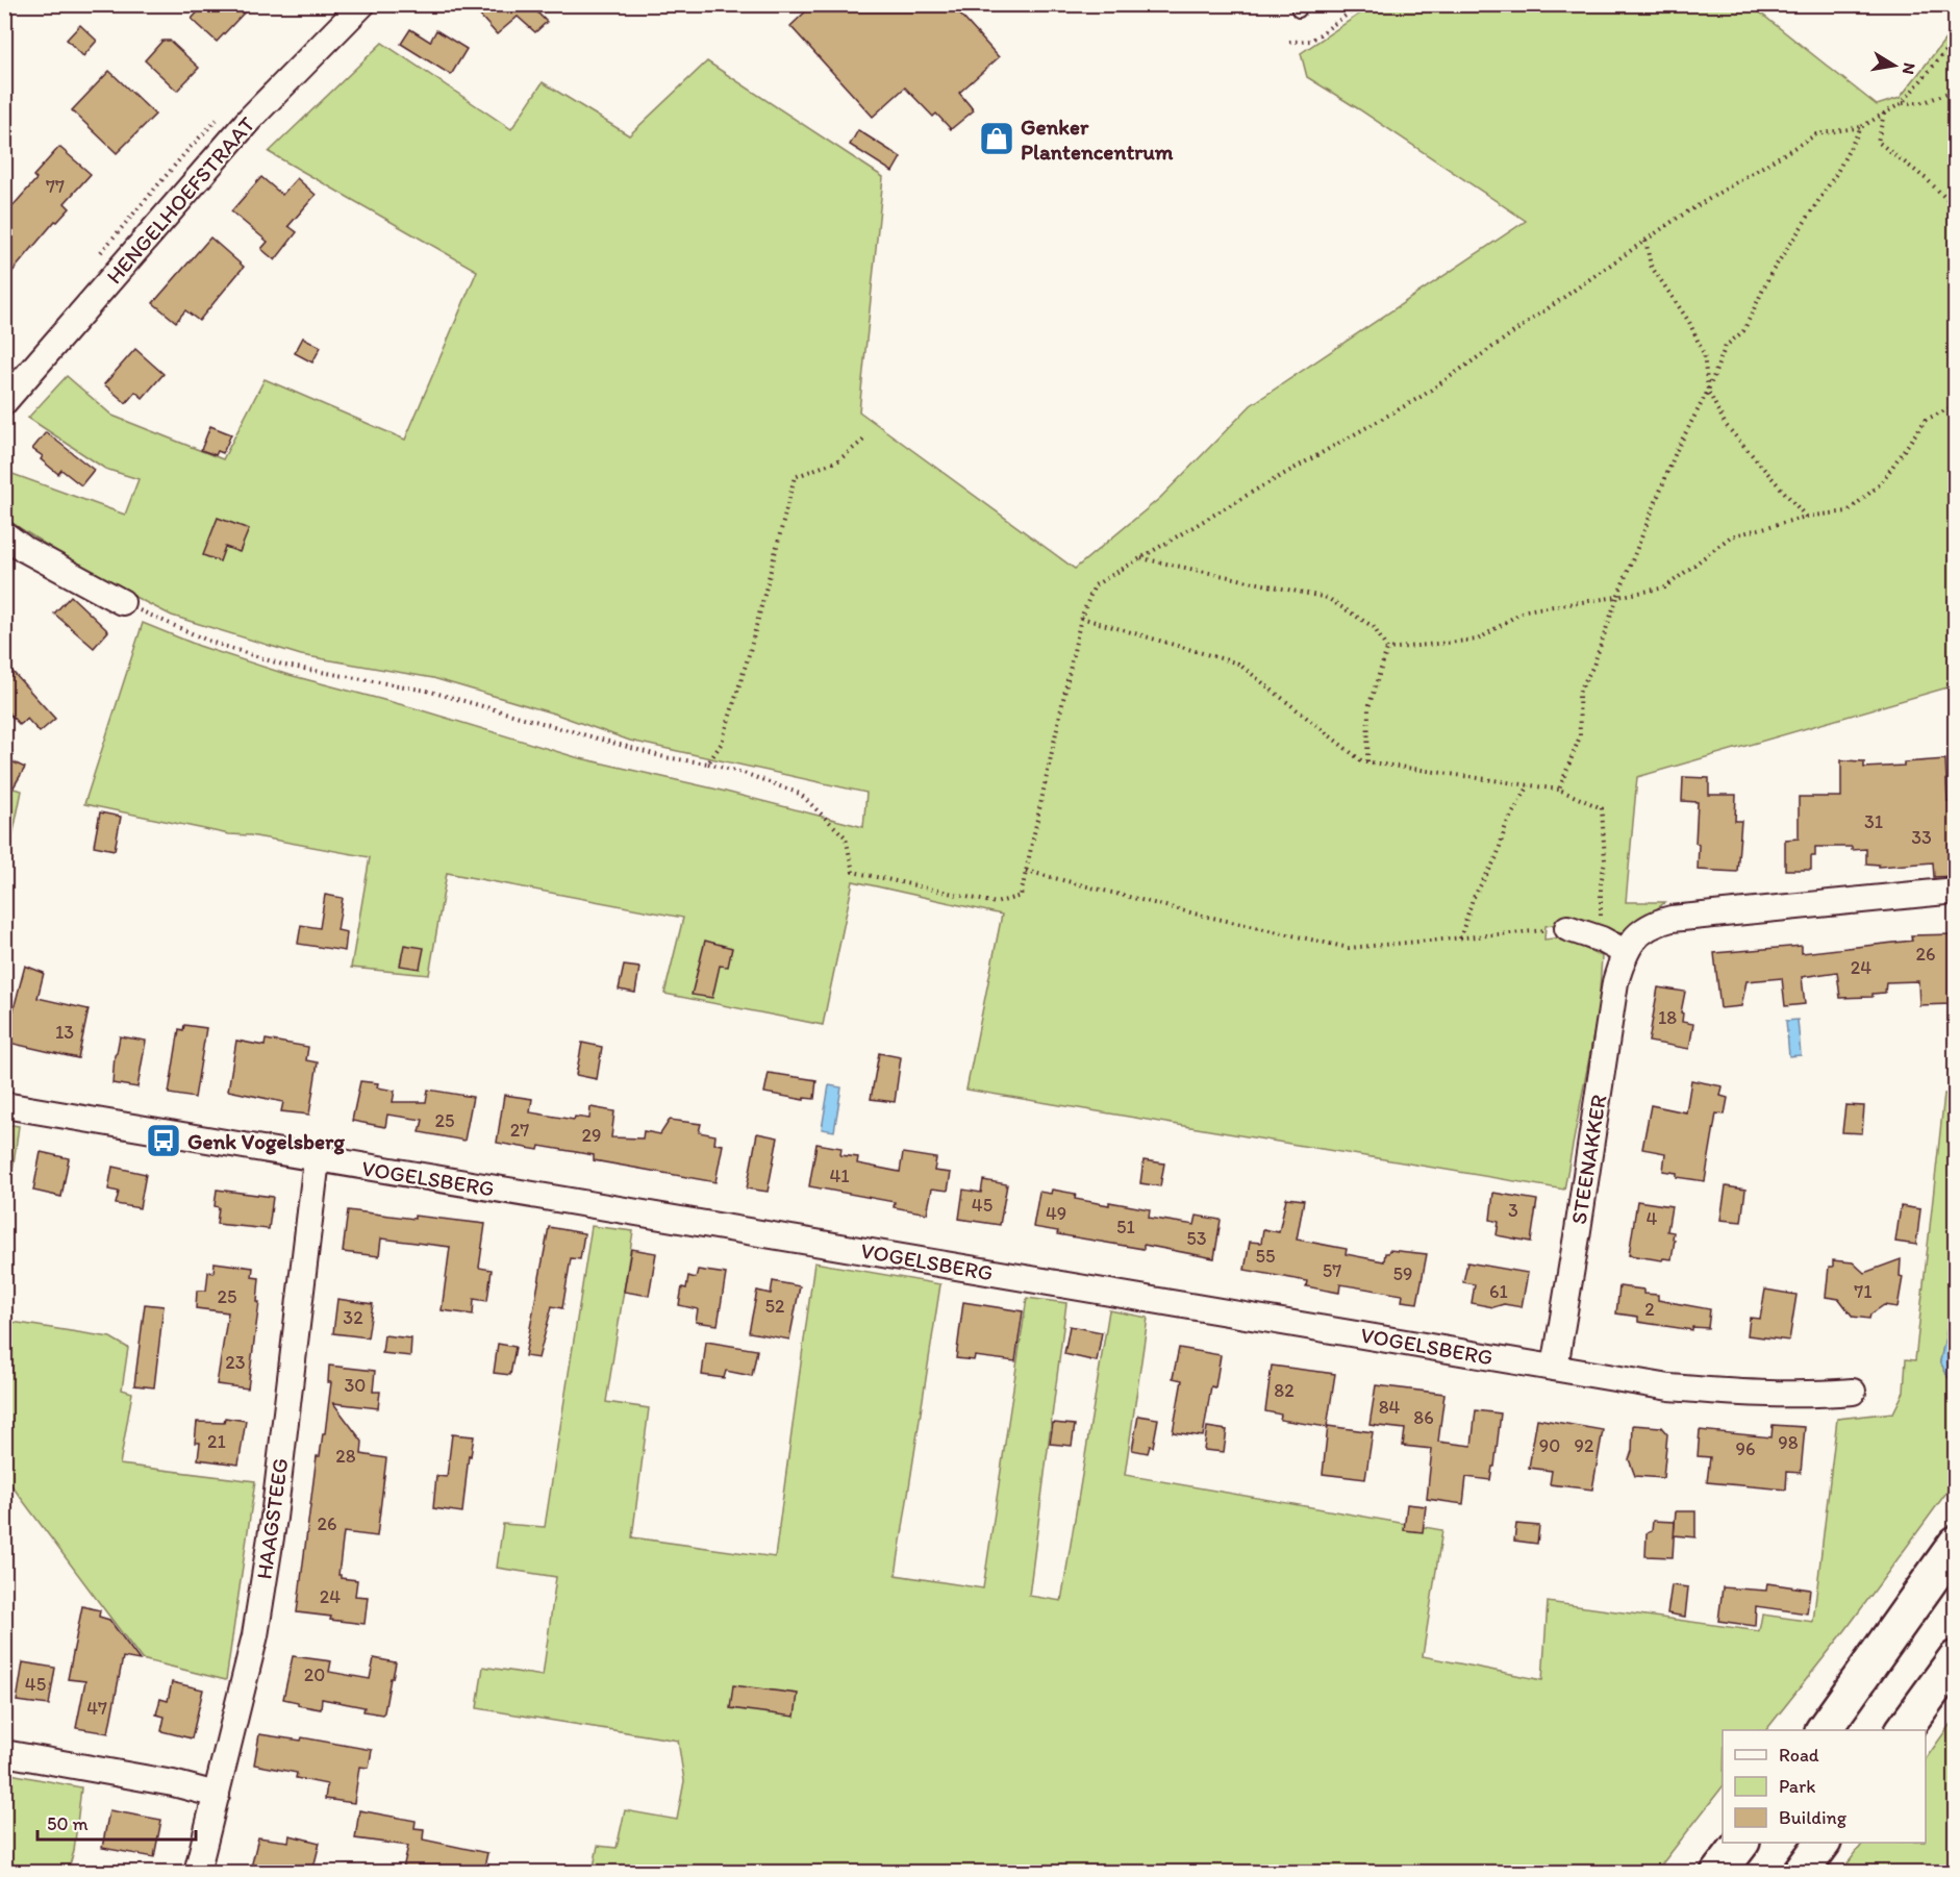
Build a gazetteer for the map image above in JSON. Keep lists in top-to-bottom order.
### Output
{
  "streets": {
    "street": [
      "HENGELHOEFSTRAAT",
      "STEENAKKER",
      "VOGELSBERG",
      "HAAGSTEEG"
    ]
  },
  "crossings": [
    ["STEENAKKER", "VOGELSBERG"],
    ["VOGELSBERG", "HAAGSTEEG"]
  ],
  "places": {
    "shop": ["Genker Plantencentrum"],
    "bus stop": ["Genk Vogelsberg"]
  },
  "house_numbers": [
    "77",
    "31",
    "33",
    "26",
    "24",
    "18",
    "13",
    "25",
    "27",
    "29",
    "41",
    "45",
    "3",
    "49",
    "4",
    "51",
    "53",
    "55",
    "57",
    "59",
    "61",
    "71",
    "25",
    "52",
    "2",
    "32",
    "23",
    "30",
    "82",
    "84",
    "86",
    "21",
    "98",
    "90",
    "92",
    "96",
    "28",
    "26",
    "24",
    "20",
    "45",
    "47"
  ],
  "legend": ["Road", "Park", "Building"],
  "scale_bar": "50 m",
  "north": "right"
}
